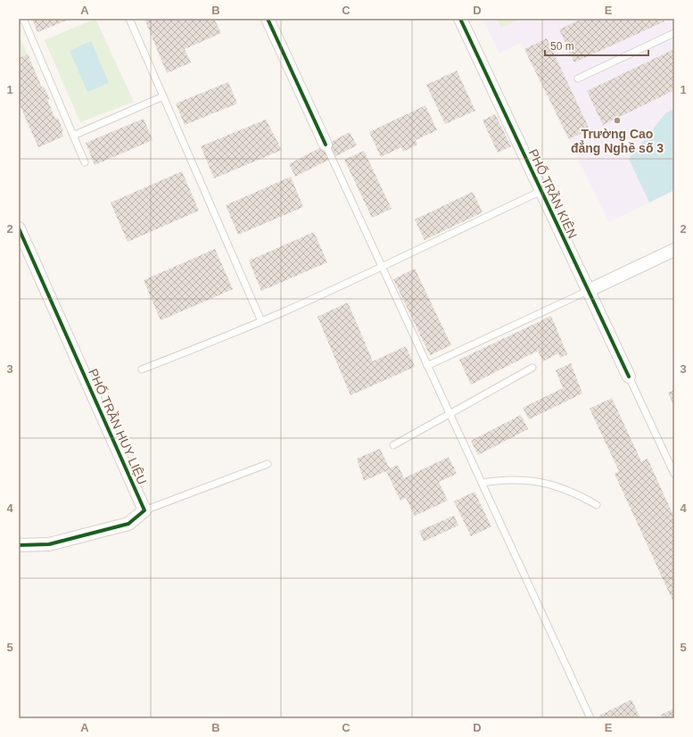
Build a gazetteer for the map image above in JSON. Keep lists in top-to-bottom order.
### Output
{
  "streets": {
    "street": ["PHỐ TRẦN KIÊN", "PHỐ TRẦN HUY LIỆU"]
  },
  "places": ["Trường Cao đẳng Nghề số 3"],
  "scale_bar": "50 m",
  "grid": {
    "columns": [
      "A",
      "B",
      "C",
      "D",
      "E"
    ],
    "rows": [
      "1",
      "2",
      "3",
      "4",
      "5"
    ]
  }
}
